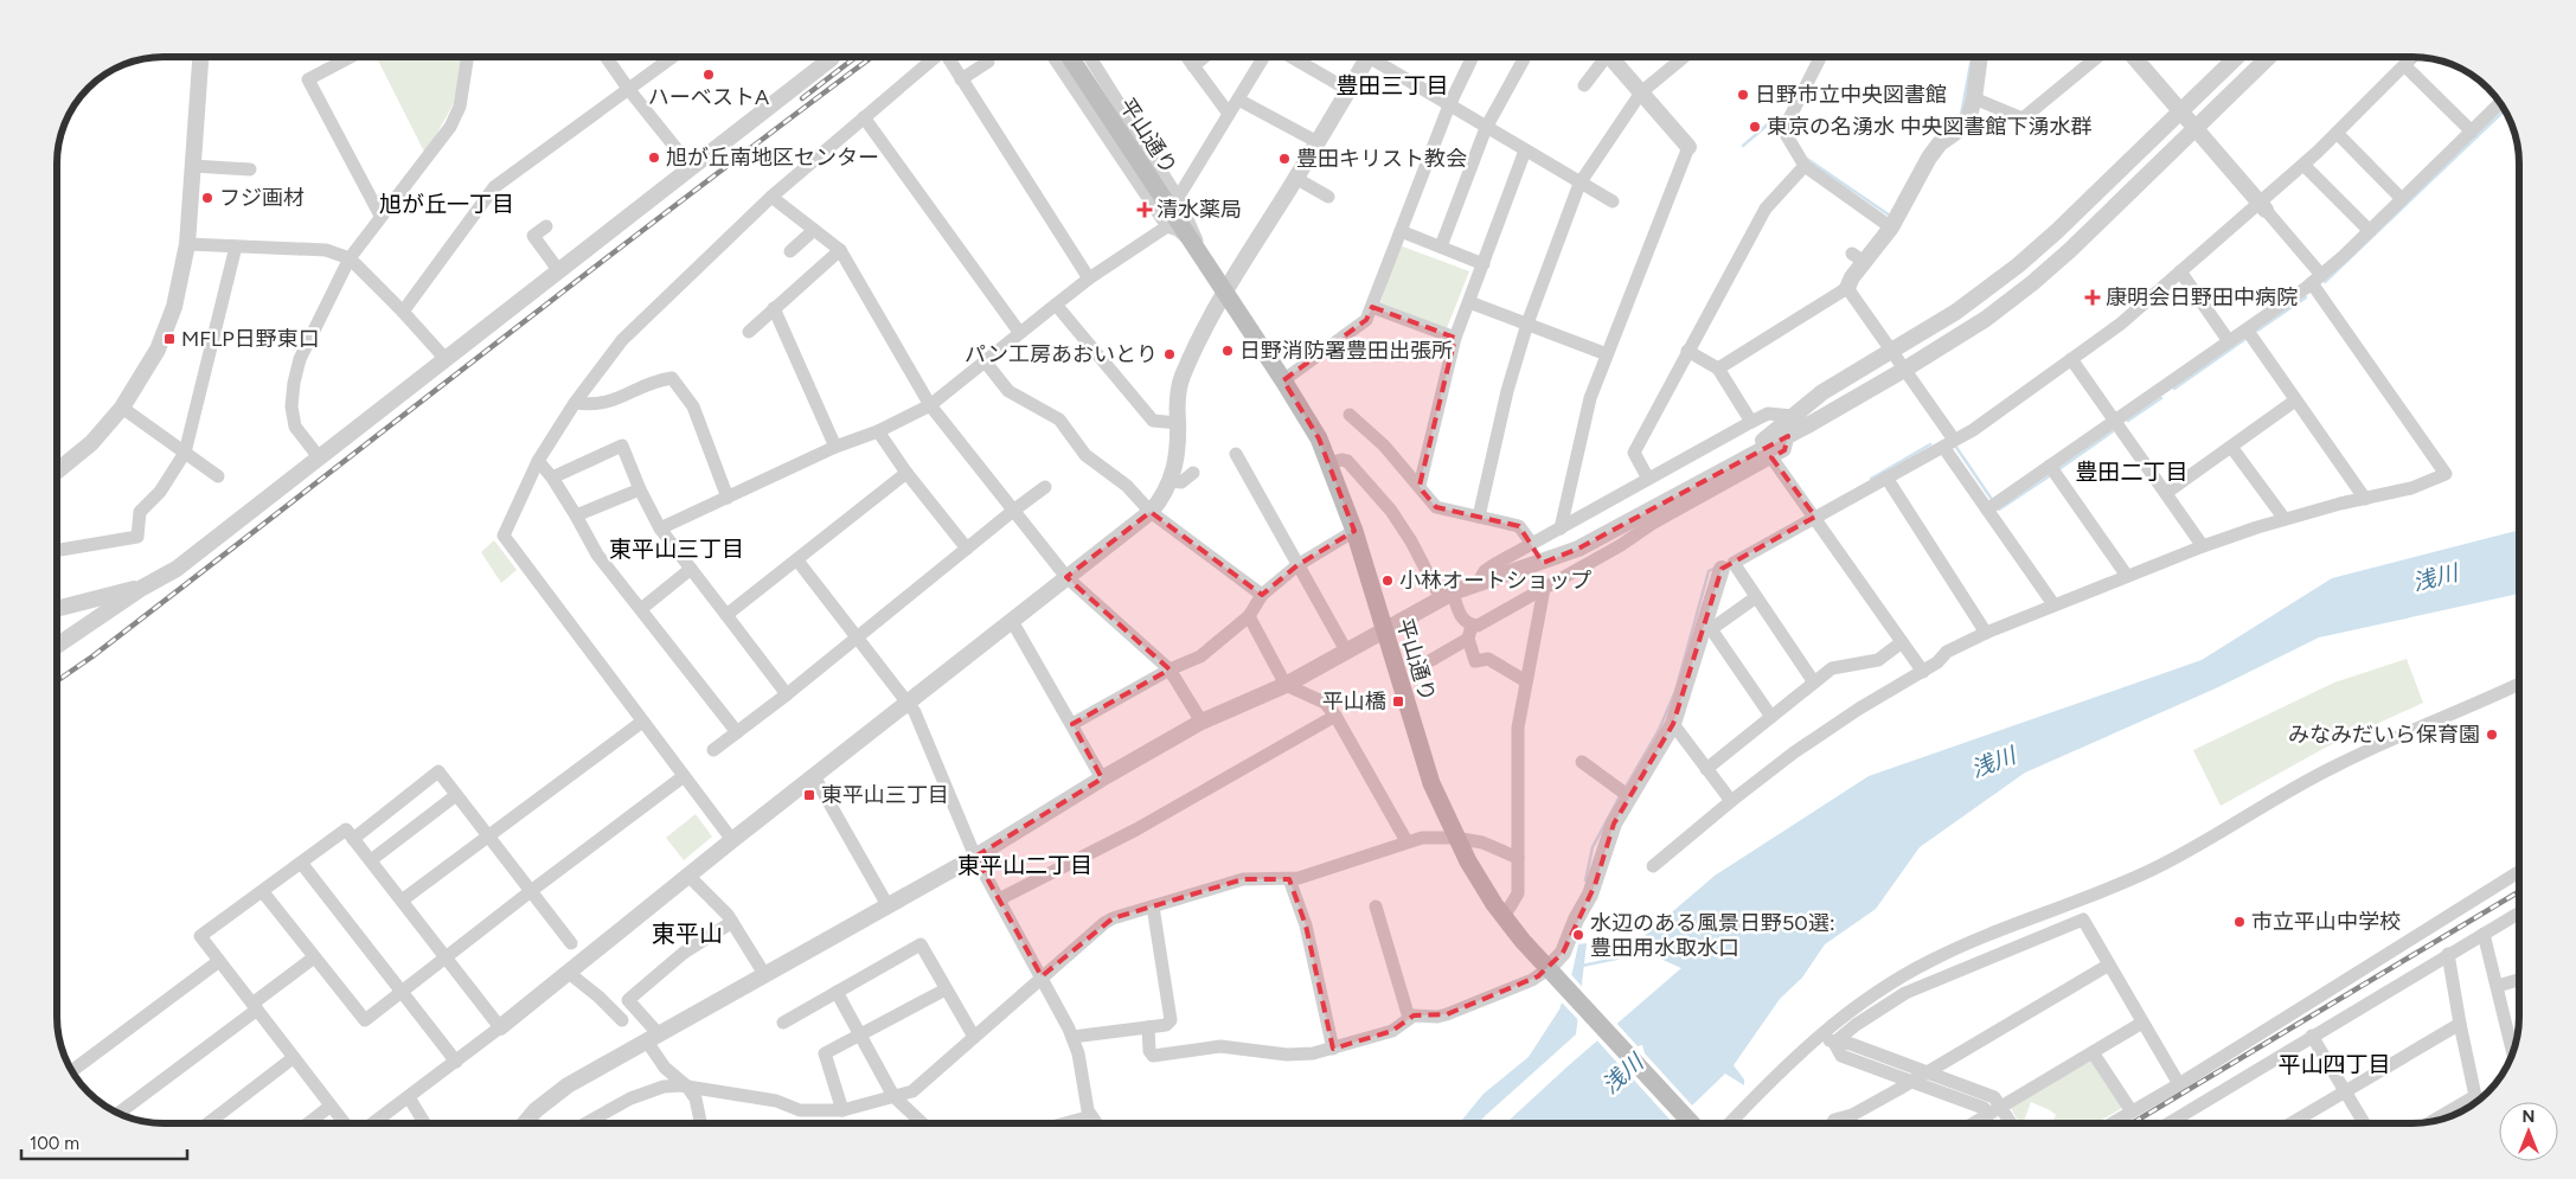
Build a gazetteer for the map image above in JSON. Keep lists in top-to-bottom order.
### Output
{
  "streets": {
    "main road": ["平山通り"]
  },
  "districts": [
    "豊田三丁目",
    "旭が丘一丁目",
    "豊田二丁目",
    "東平山三丁目",
    "東平山二丁目",
    "東平山",
    "平山四丁目"
  ],
  "water": ["浅川"],
  "places": {
    "other": [
      "ハーベストA",
      "日野市立中央図書館",
      "東京の名湧水 中央図書館下湧水群",
      "旭が丘南地区センター",
      "豊田キリスト教会",
      "フジ画材",
      "日野消防署豊田出張所",
      "パン工房あおいとり",
      "小林オートショップ",
      "みなみだいら保育園",
      "市立平山中学校",
      "水辺のある風景日野50選: 豊田用水取水口"
    ],
    "health": ["清水薬局", "康明会日野田中病院"],
    "transit": ["MFLP日野東口", "平山橋", "東平山三丁目"]
  },
  "scale_bar": "100 m",
  "north": "top"
}
